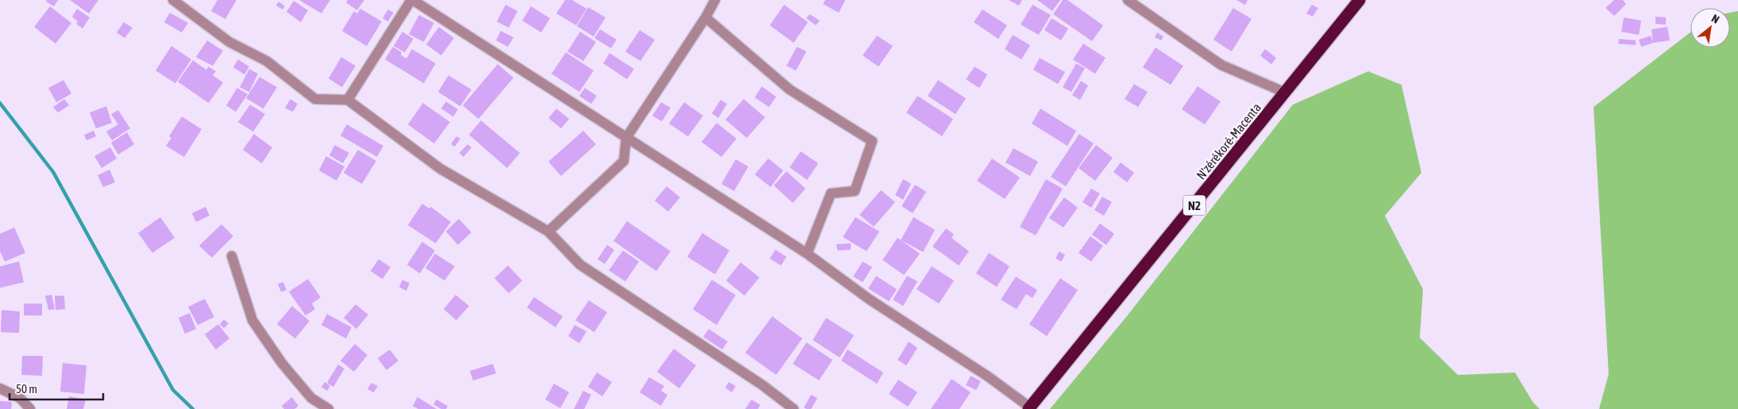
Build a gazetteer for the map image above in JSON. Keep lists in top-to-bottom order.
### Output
{
  "streets": {
    "highway": ["N'zérékoré-Macenta", "N2"]
  },
  "scale_bar": "50 m",
  "north": "top right"
}
